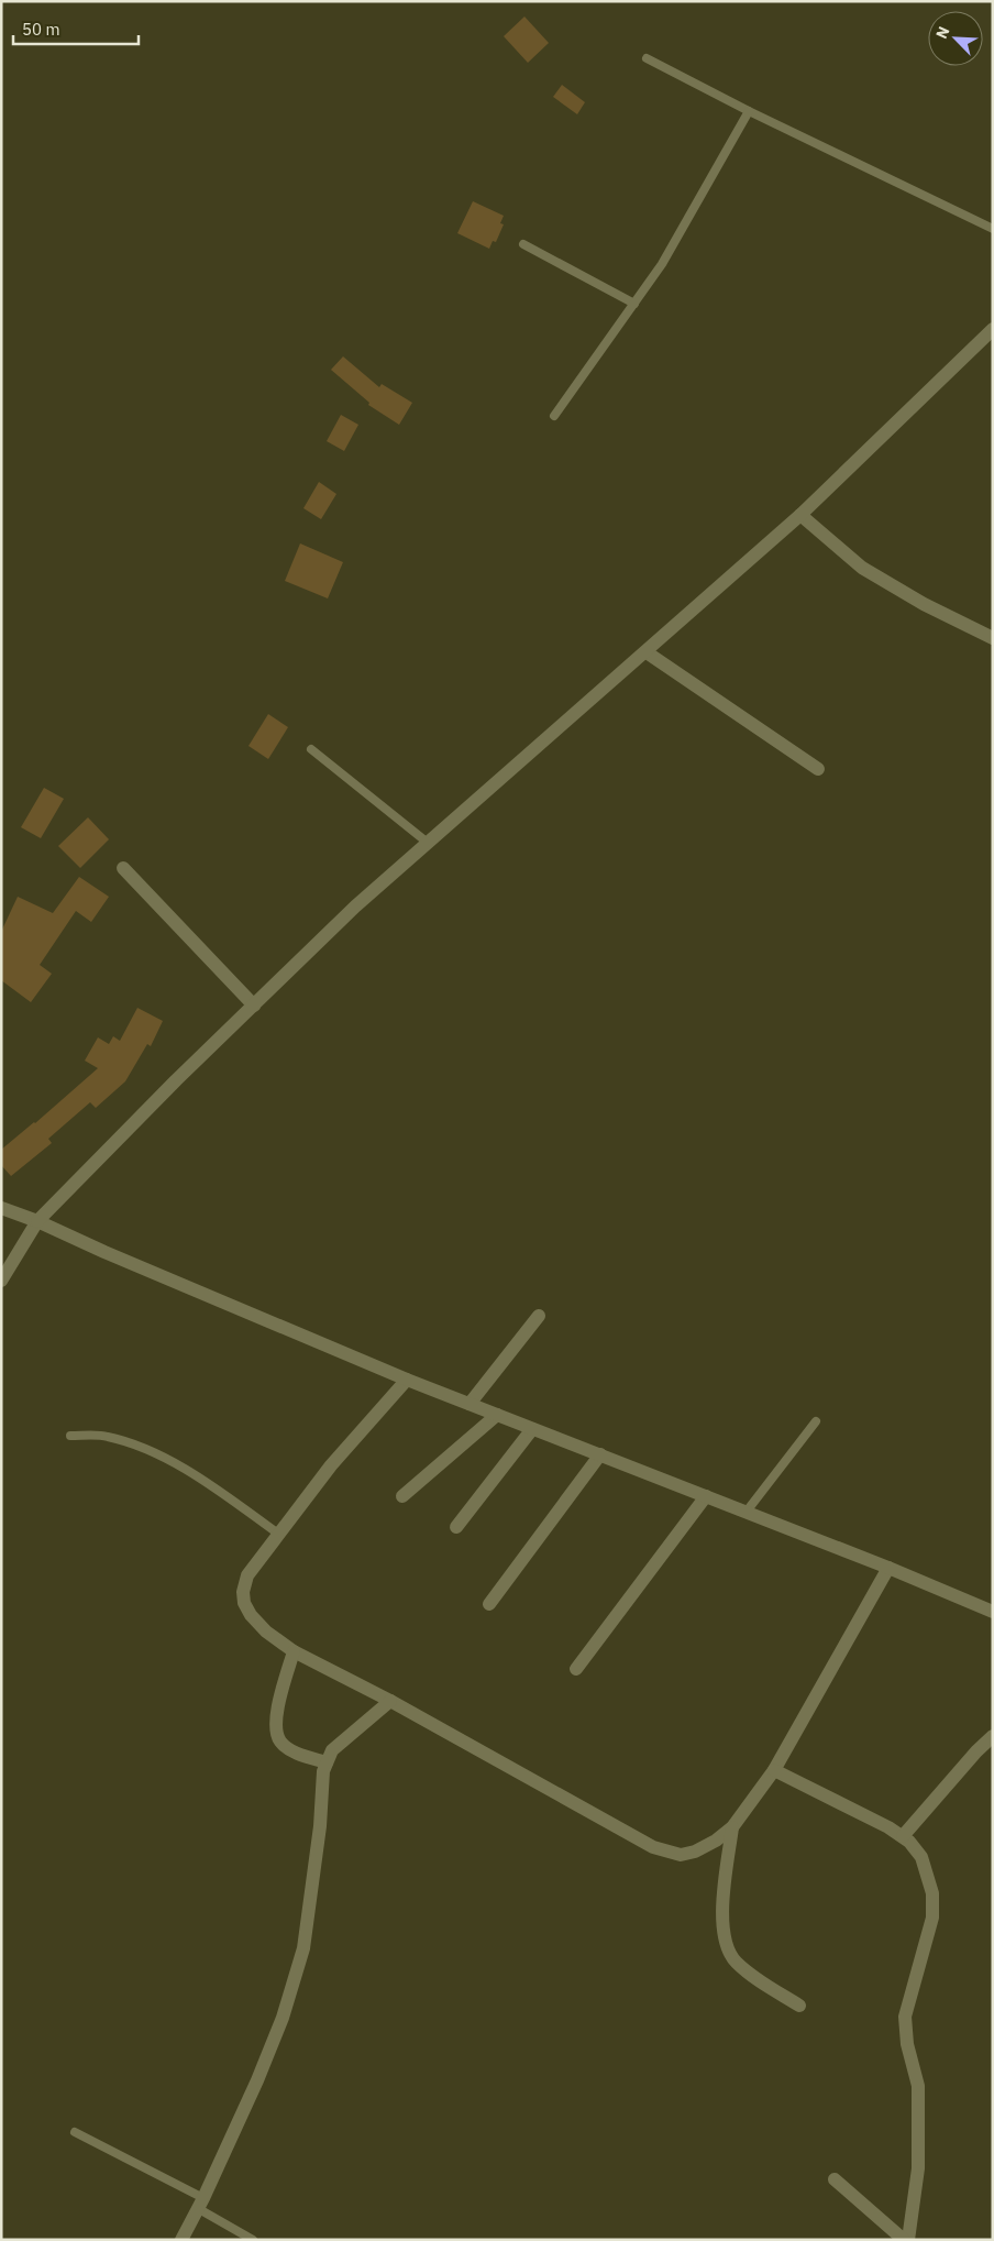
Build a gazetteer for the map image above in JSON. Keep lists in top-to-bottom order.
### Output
{
  "scale_bar": "50 m",
  "north": "top left"
}
